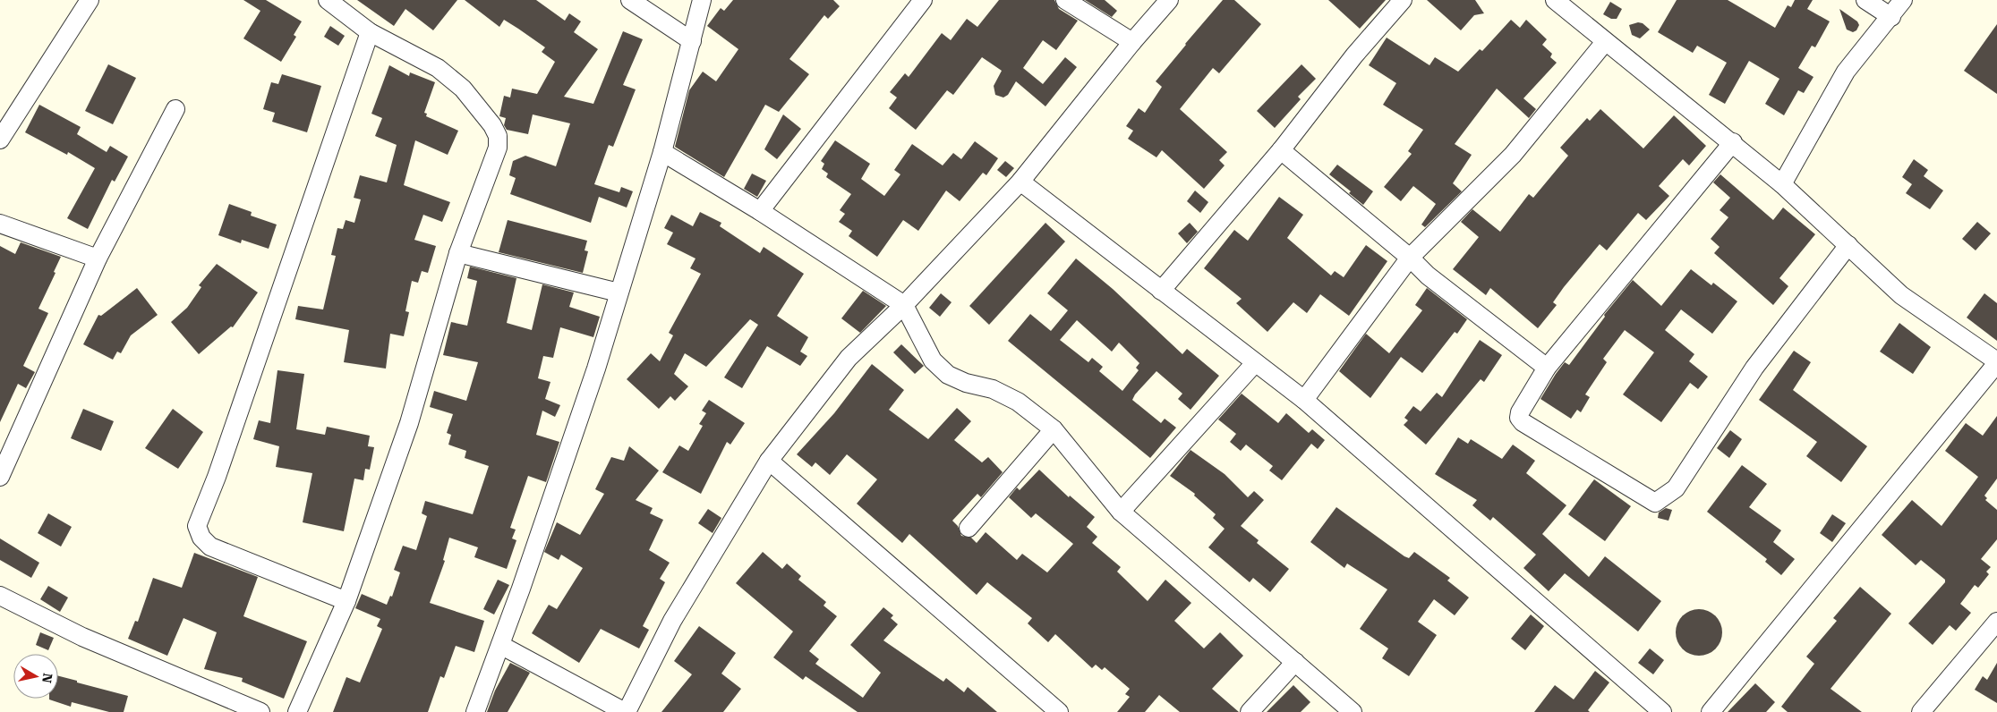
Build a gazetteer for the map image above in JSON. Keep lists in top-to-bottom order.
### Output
{
  "north": "right"
}
